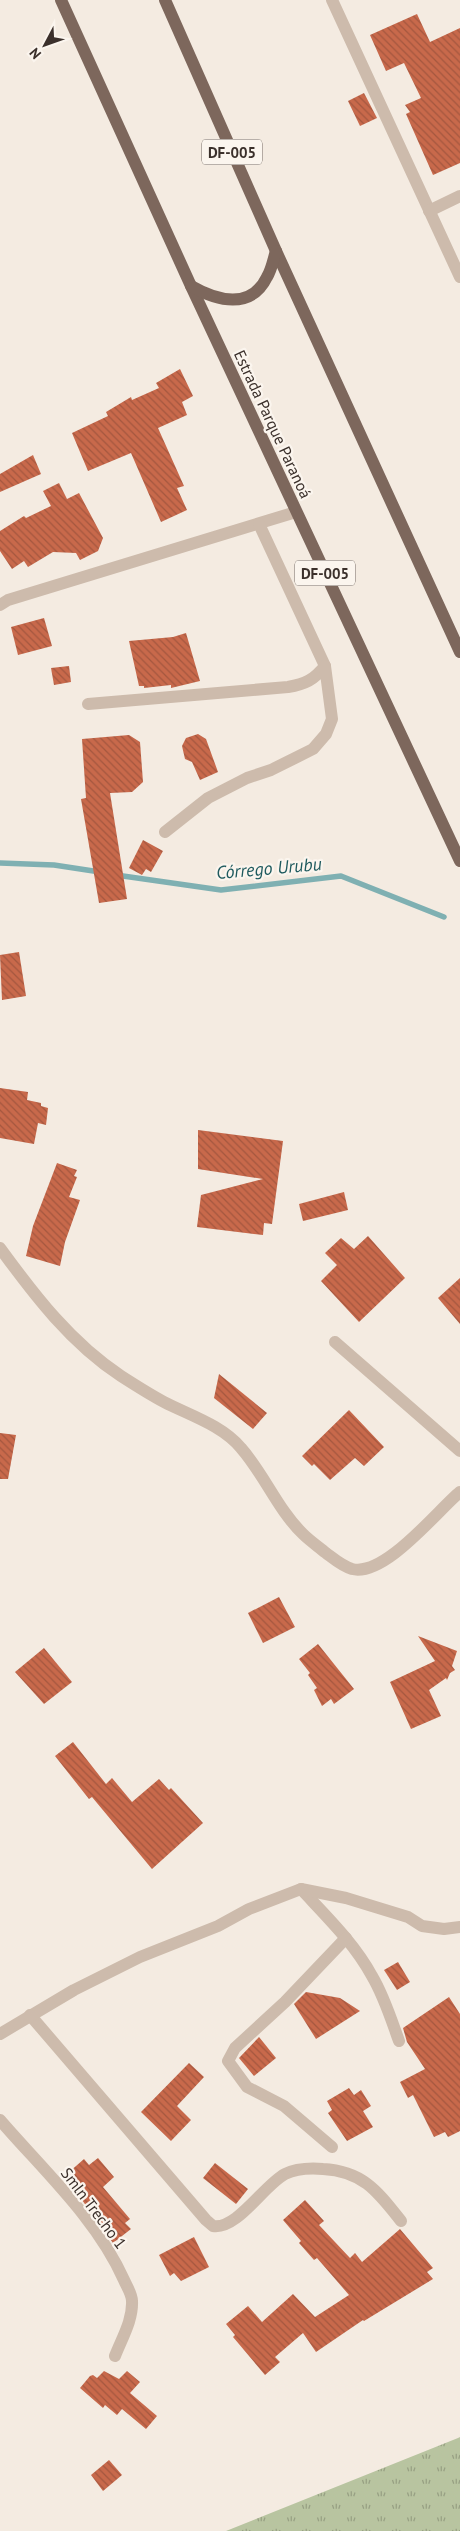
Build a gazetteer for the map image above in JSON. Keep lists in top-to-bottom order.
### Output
{
  "streets": {
    "main road": ["DF-005", "Estrada Parque Paranoá"],
    "street": ["Smln Trecho 1"]
  },
  "water": ["Córrego Urubu"],
  "north": "bottom left"
}
